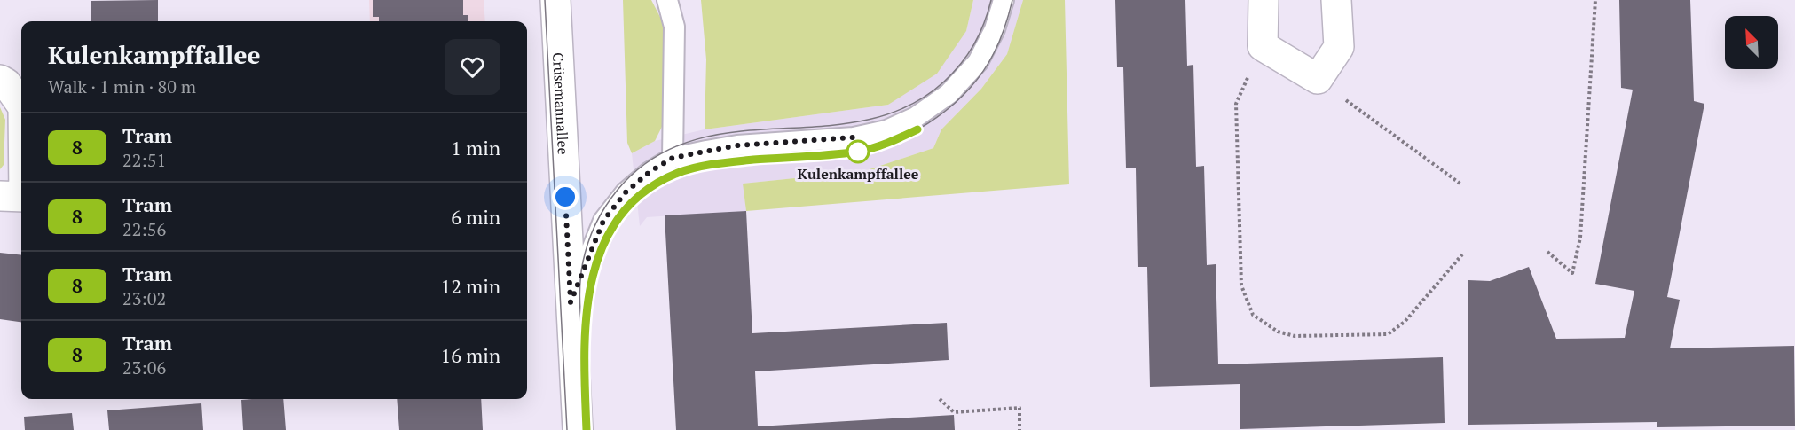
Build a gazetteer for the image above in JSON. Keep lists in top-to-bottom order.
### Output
{
  "streets": {
    "street": ["Crüsemannallee"]
  },
  "places": ["Kulenkampffallee"],
  "lines": ["tram line 8"],
  "north": "top left",
  "page": {
    "heading": ["Kulenkampffallee", "Walk · 1 min · 80 m"],
    "list": [
      {
        "mark": "8",
        "name": "Tram",
        "note": "22:51",
        "value": "1 min"
      },
      {
        "mark": "8",
        "name": "Tram",
        "note": "22:56",
        "value": "6 min"
      },
      {
        "mark": "8",
        "name": "Tram",
        "note": "23:02",
        "value": "12 min"
      },
      {
        "mark": "8",
        "name": "Tram",
        "note": "23:06",
        "value": "16 min"
      }
    ]
  }
}
